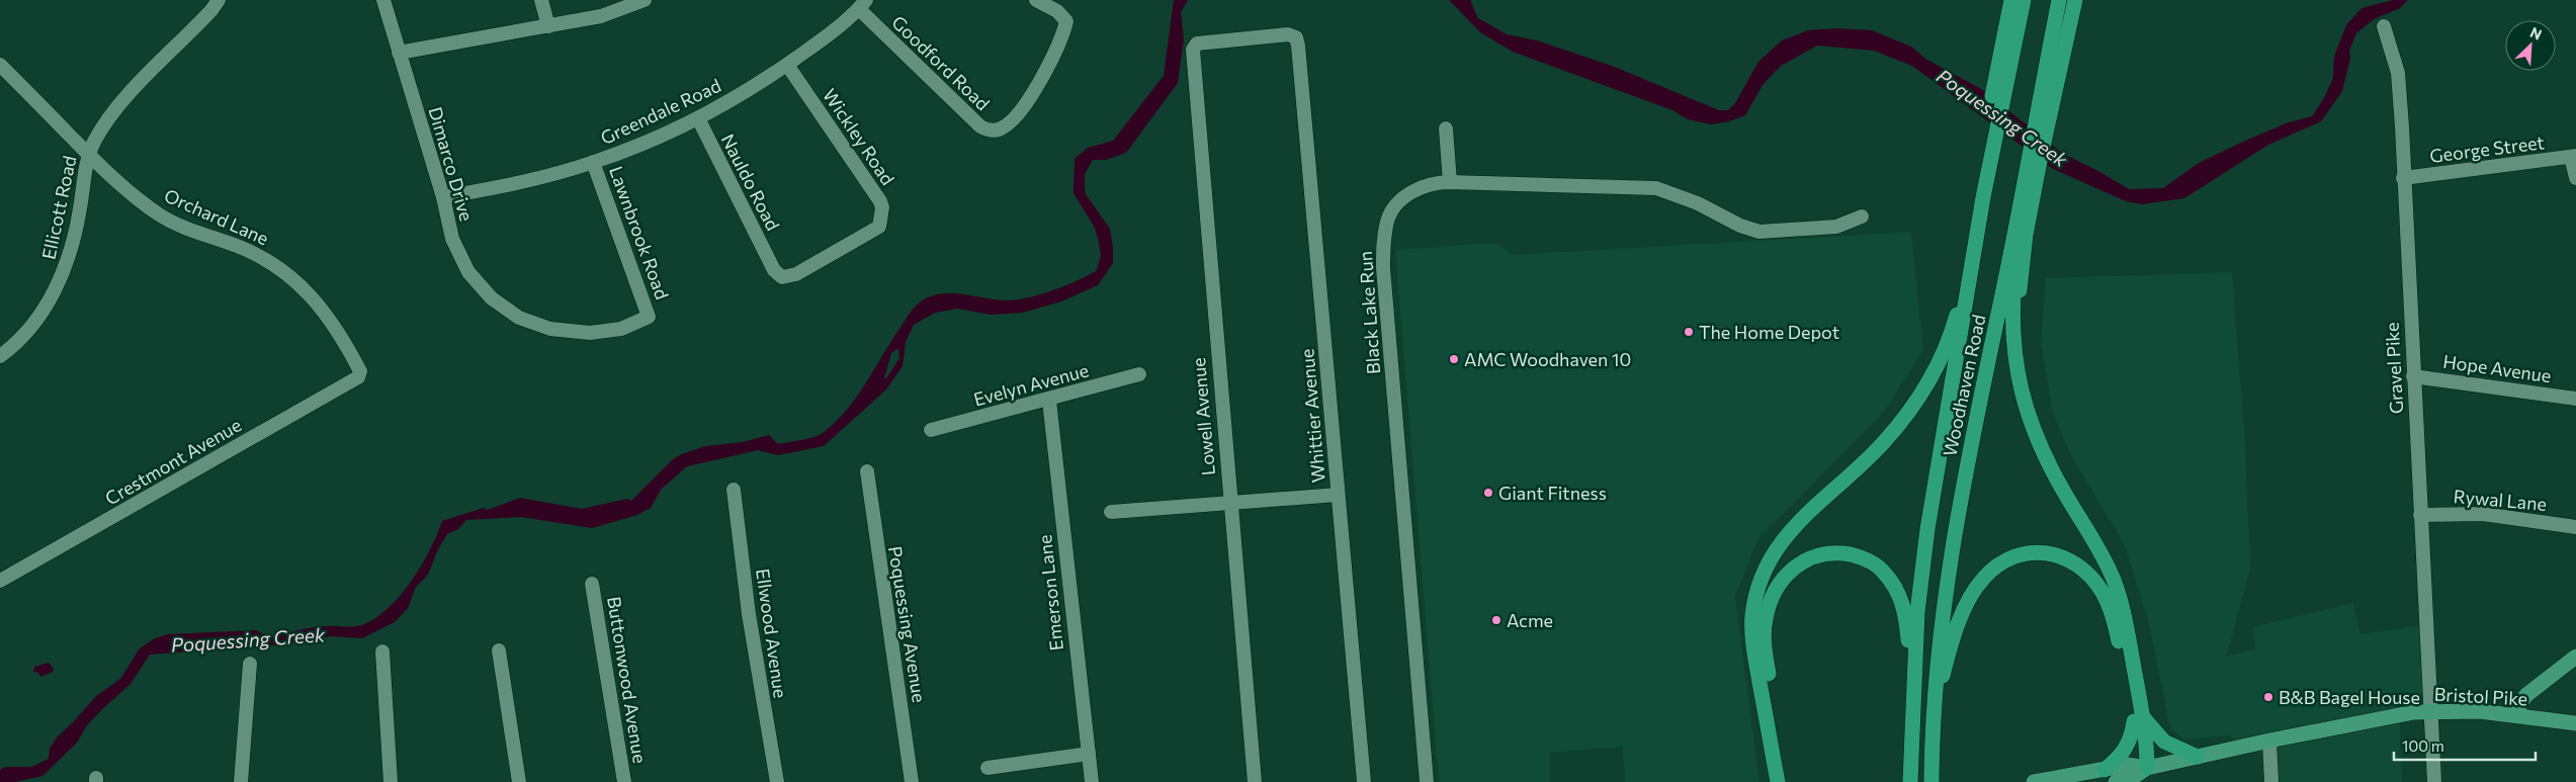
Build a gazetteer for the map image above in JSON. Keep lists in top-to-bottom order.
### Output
{
  "streets": {
    "highway": ["Woodhaven Road"],
    "main road": ["Bristol Pike"],
    "street": [
      "Goodford Road",
      "Greendale Road",
      "Wickley Road",
      "George Street",
      "Dimarco Drive",
      "Nauldo Road",
      "Ellicott Road",
      "Orchard Lane",
      "Lawnbrook Road",
      "Black Lake Run",
      "Gravel Pike",
      "Hope Avenue",
      "Evelyn Avenue",
      "Whittier Avenue",
      "Lowell Avenue",
      "Crestmont Avenue",
      "Rywal Lane",
      "Emerson Lane",
      "Poquessing Avenue",
      "Ellwood Avenue",
      "Buttonwood Avenue"
    ]
  },
  "crossings": [
    ["Goodford Road", "Greendale Road"],
    ["Greendale Road", "Wickley Road"],
    ["Greendale Road", "Dimarco Drive"],
    ["Greendale Road", "Nauldo Road"],
    ["Greendale Road", "Lawnbrook Road"],
    ["Wickley Road", "Nauldo Road"],
    ["George Street", "Gravel Pike"],
    ["Dimarco Drive", "Lawnbrook Road"],
    ["Ellicott Road", "Orchard Lane"],
    ["Orchard Lane", "Crestmont Avenue"],
    ["Gravel Pike", "Hope Avenue"],
    ["Gravel Pike", "Rywal Lane"],
    ["Gravel Pike", "Bristol Pike"],
    ["Evelyn Avenue", "Emerson Lane"],
    ["Whittier Avenue", "Lowell Avenue"]
  ],
  "water": ["Poquessing Creek"],
  "places": [
    "The Home Depot",
    "AMC Woodhaven 10",
    "Giant Fitness",
    "Acme",
    "B&B Bagel House"
  ],
  "scale_bar": "100 m",
  "north": "top right"
}
